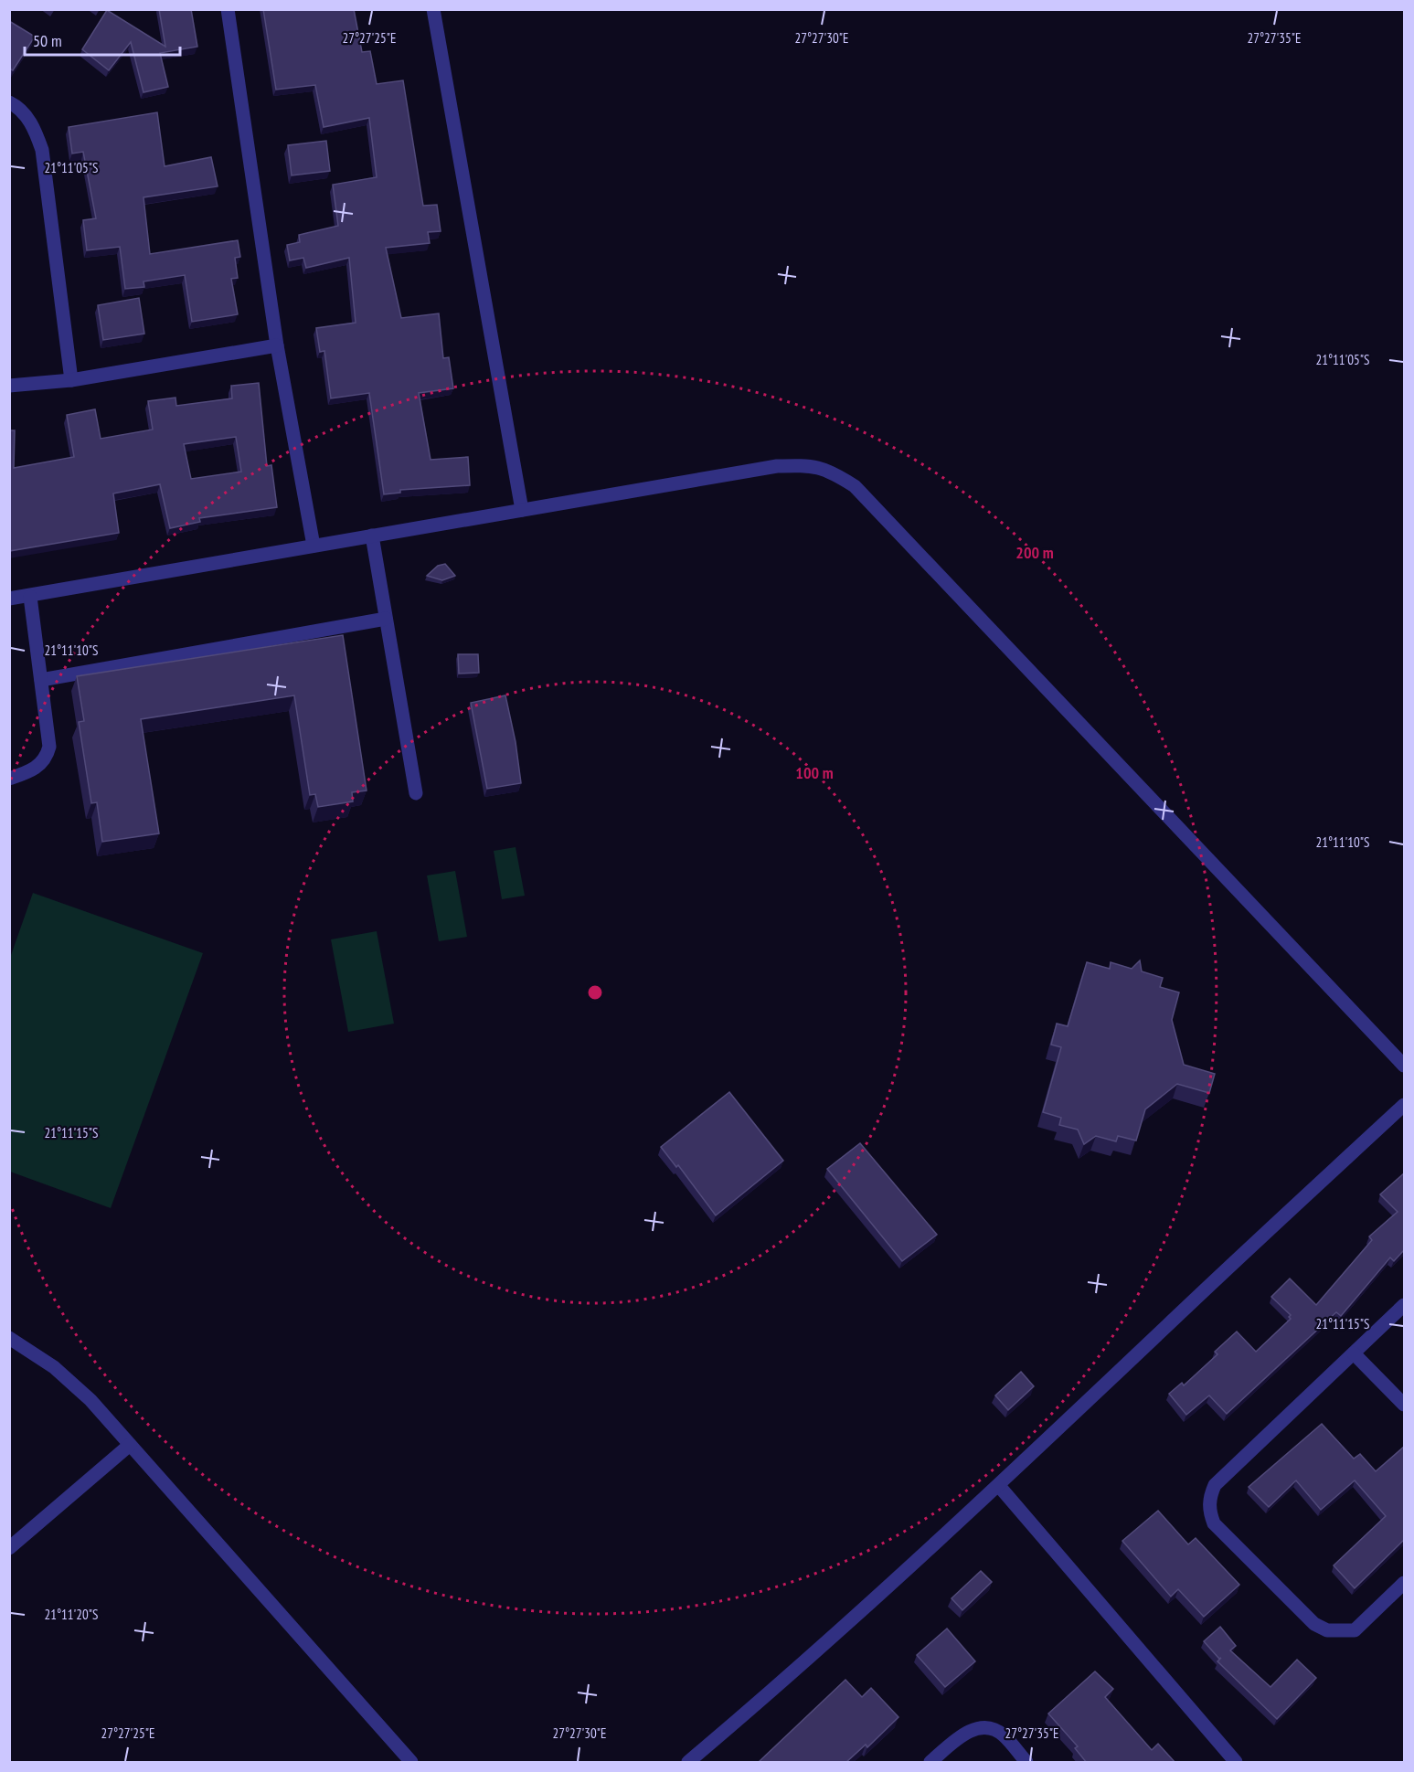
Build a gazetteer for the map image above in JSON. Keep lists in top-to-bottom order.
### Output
{
  "scale_bar": "50 m",
  "coordinates": [
    "27°27'25\"E",
    "27°27'30\"E",
    "27°27'35\"E",
    "21°11'05\"S",
    "21°11'10\"S",
    "21°11'15\"S",
    "21°11'20\"S"
  ],
  "rings": ["200 m", "100 m"]
}
